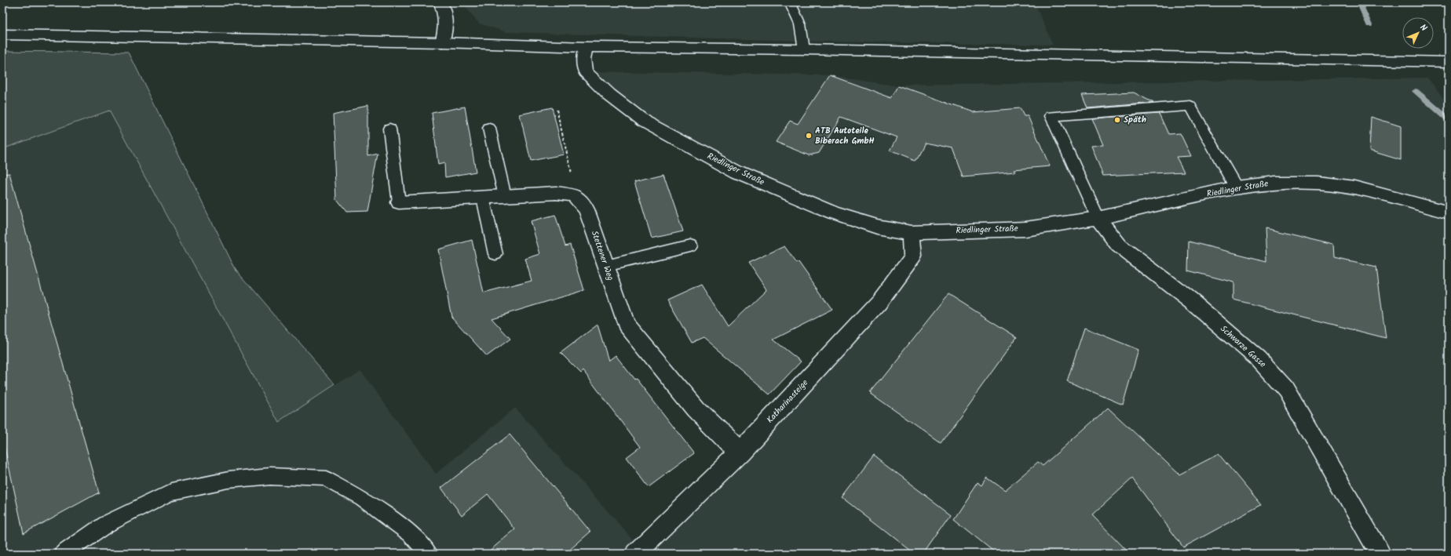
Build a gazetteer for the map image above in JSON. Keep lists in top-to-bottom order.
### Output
{
  "streets": {
    "street": [
      "Riedlinger Straße",
      "Stettener Weg",
      "Schwarze Gasse",
      "Katharinasteige"
    ]
  },
  "crossings": [
    ["Riedlinger Straße", "Schwarze Gasse"],
    ["Riedlinger Straße", "Katharinasteige"],
    ["Stettener Weg", "Katharinasteige"]
  ],
  "places": ["Späth", "ATB Autoteile Biberach GmbH"],
  "north": "top right"
}
